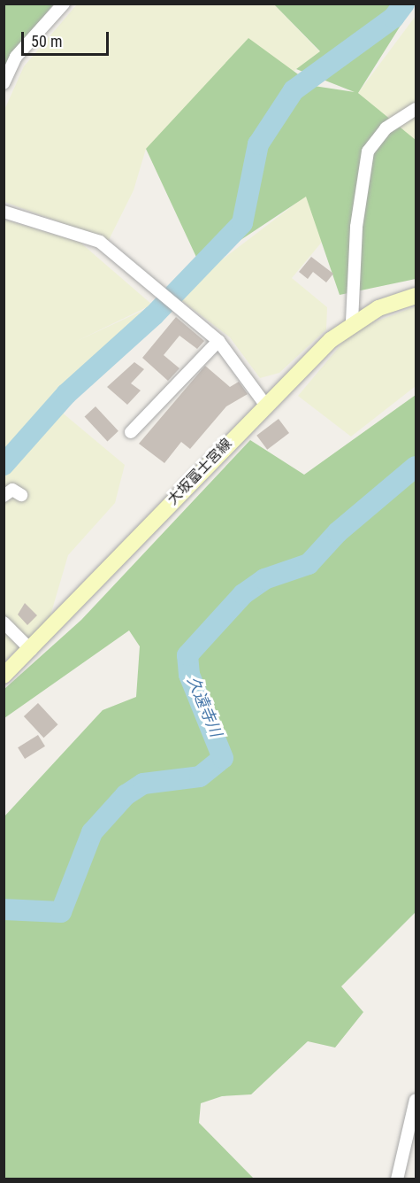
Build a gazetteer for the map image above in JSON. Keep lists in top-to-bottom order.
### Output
{
  "streets": {
    "main road": ["大坂富士宮線"]
  },
  "water": ["久遠寺川"],
  "scale_bar": "50 m"
}
